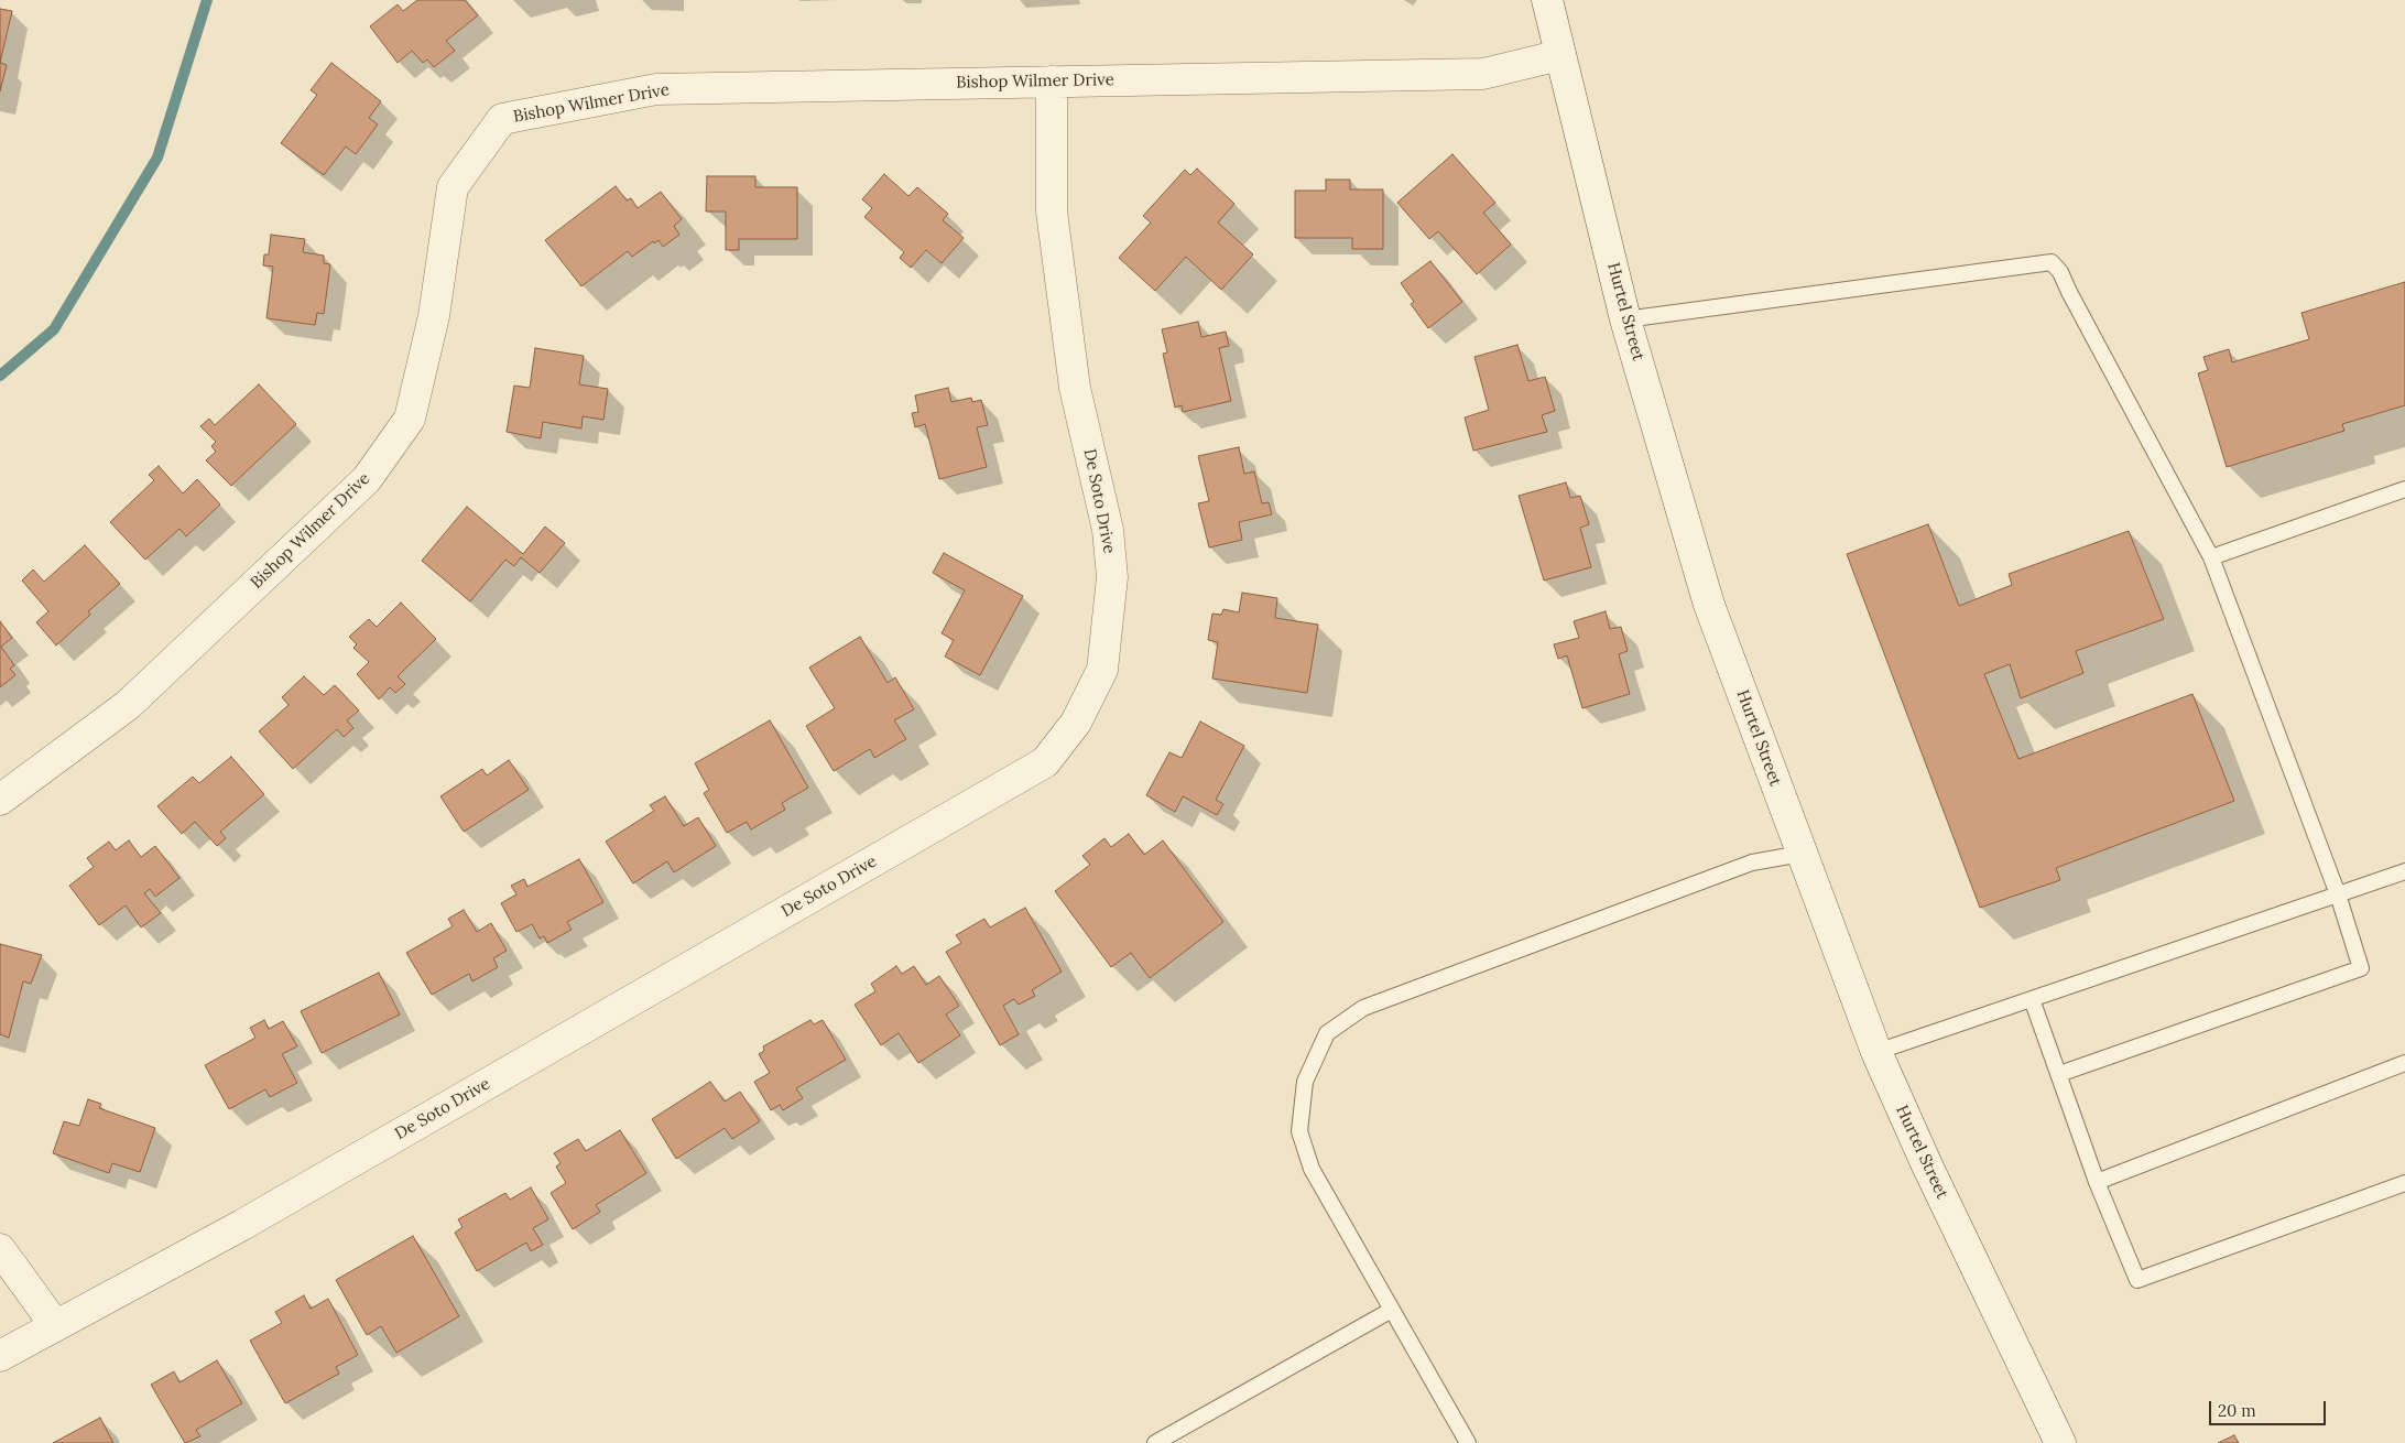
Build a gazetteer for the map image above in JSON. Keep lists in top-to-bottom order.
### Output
{
  "streets": {
    "street": ["Bishop Wilmer Drive", "Hurtel Street", "De Soto Drive"]
  },
  "crossings": [
    ["Bishop Wilmer Drive", "Hurtel Street"],
    ["Bishop Wilmer Drive", "De Soto Drive"]
  ],
  "scale_bar": "20 m"
}
